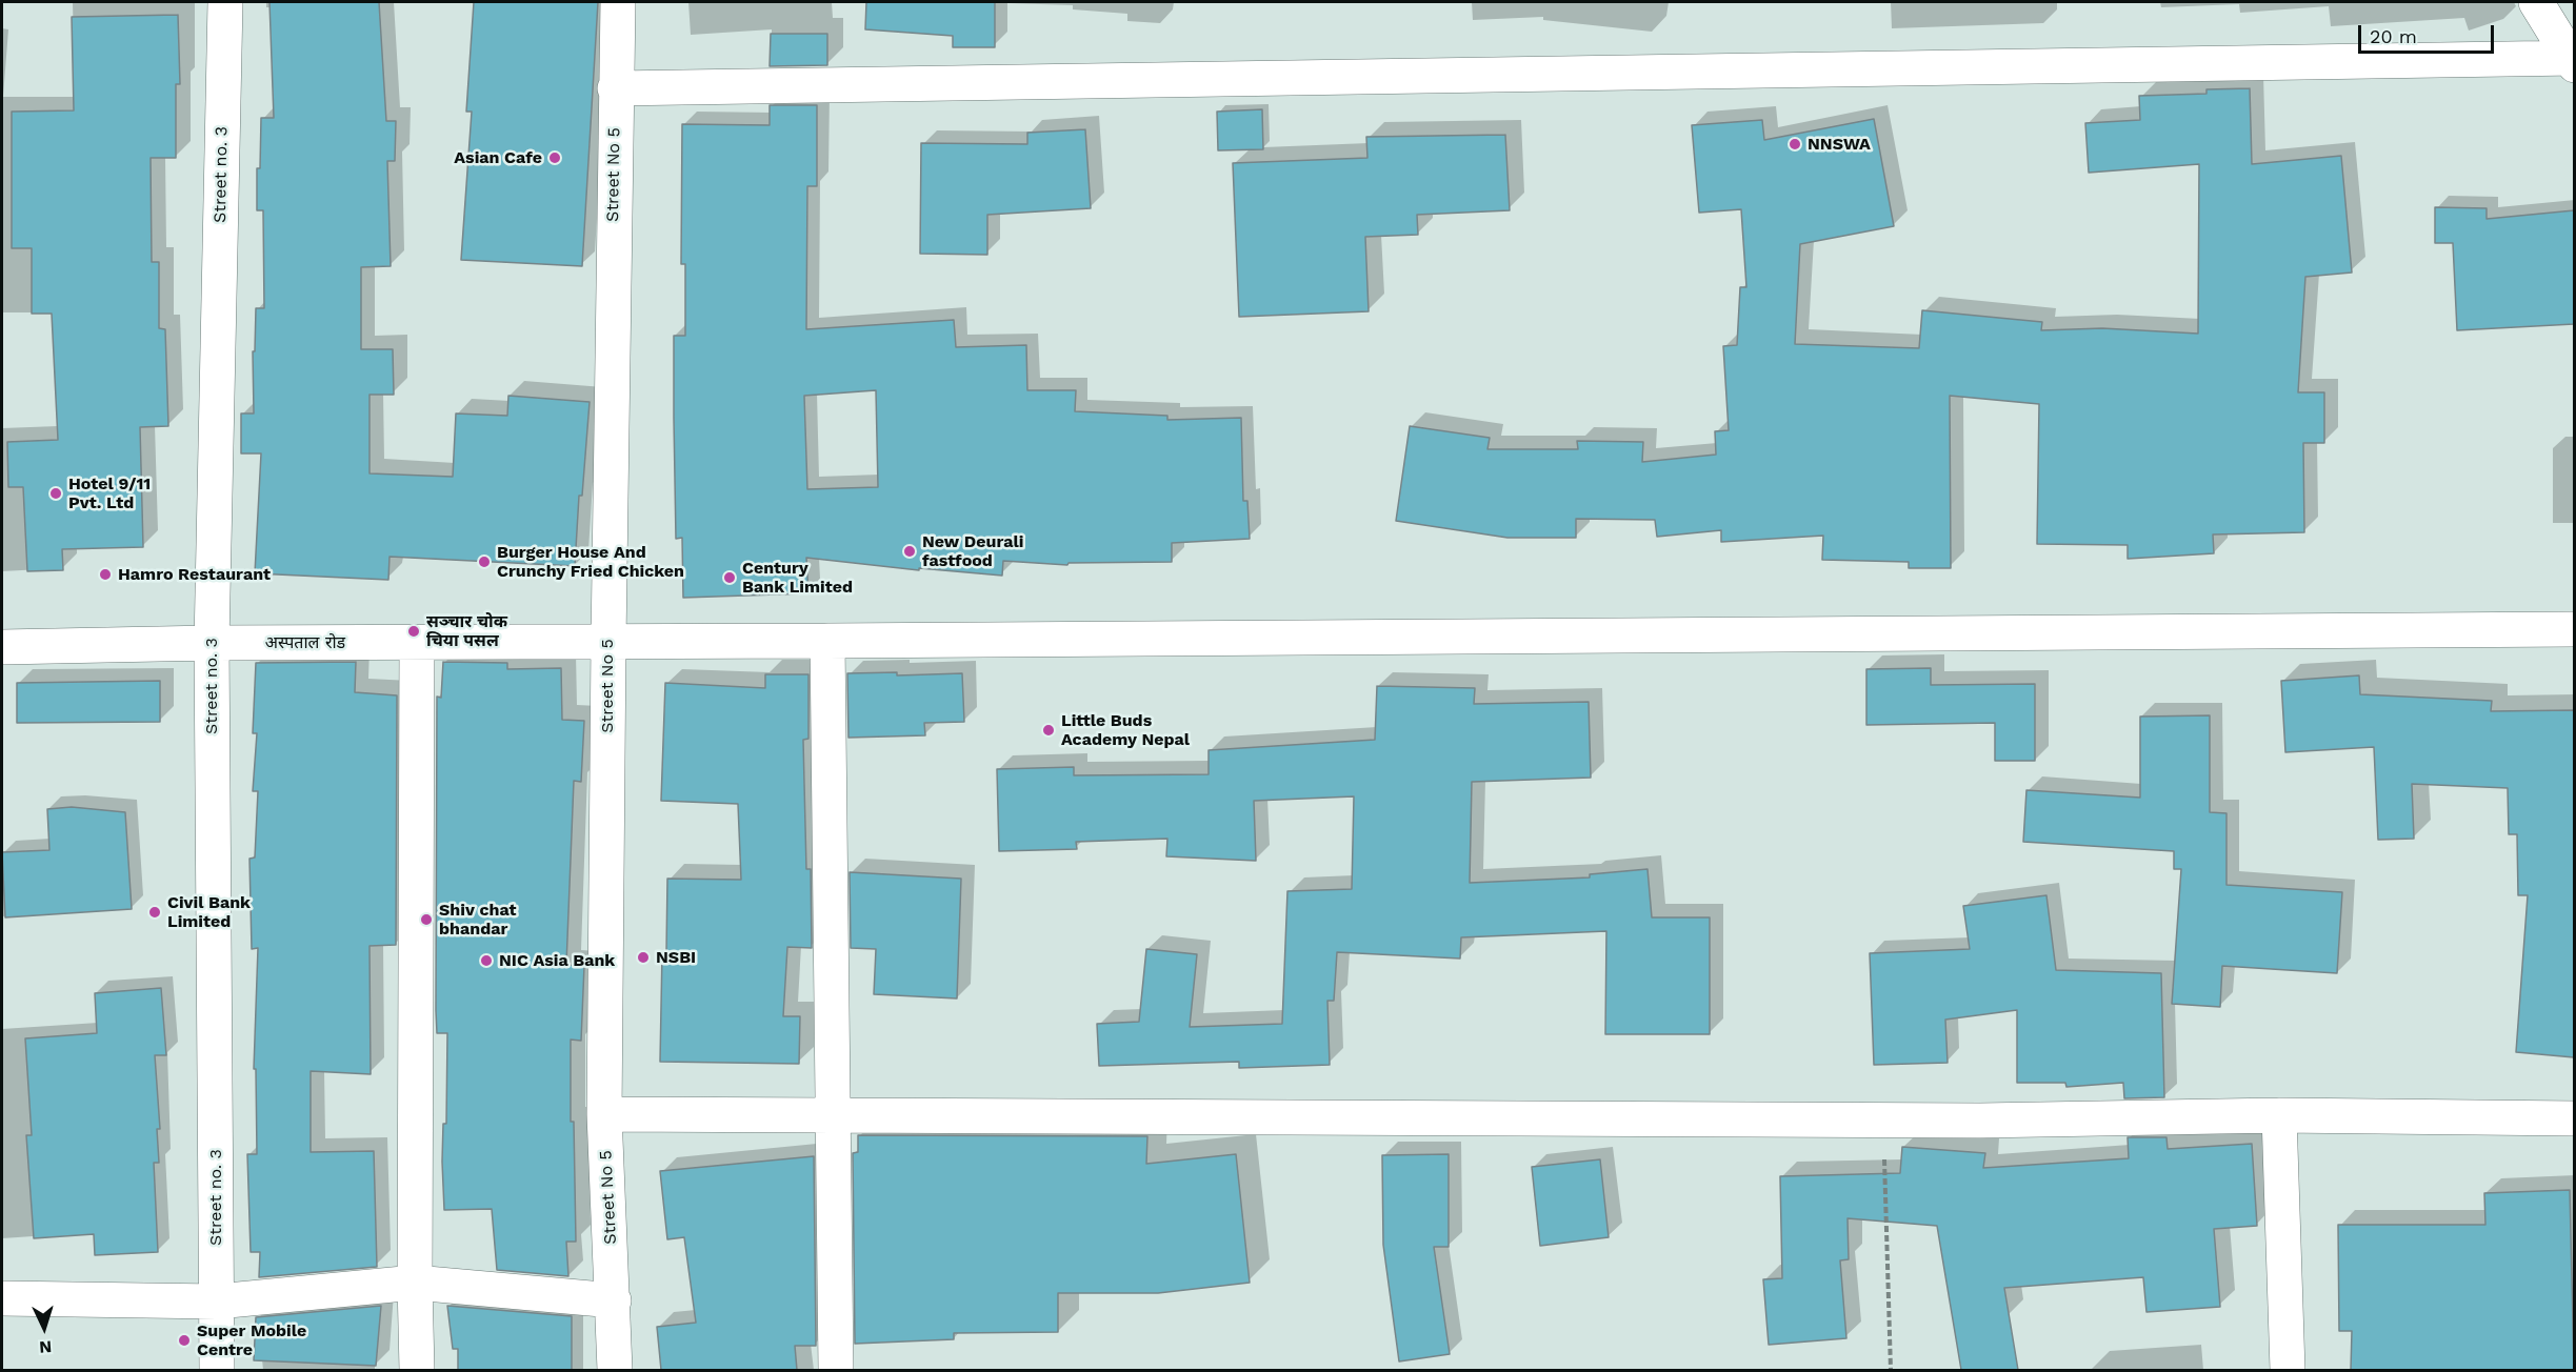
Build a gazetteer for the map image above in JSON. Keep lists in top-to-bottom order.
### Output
{
  "streets": {
    "street": ["Street no. 3", "Street No 5", "अस्पताल रोड"]
  },
  "crossings": [
    ["Street no. 3", "अस्पताल रोड"],
    ["Street No 5", "अस्पताल रोड"]
  ],
  "places": [
    "NNSWA",
    "Asian Cafe",
    "Hotel 9/11 Pvt. Ltd",
    "New Deurali fastfood",
    "Burger House And Crunchy Fried Chicken",
    "Hamro Restaurant",
    "Century Bank Limited",
    "सञ्चार चोक चिया पसल",
    "Little Buds Academy Nepal",
    "Civil Bank Limited",
    "Shiv chat bhandar",
    "NSBI",
    "NIC Asia Bank",
    "Super Mobile Centre"
  ],
  "scale_bar": "20 m",
  "north": "bottom"
}
